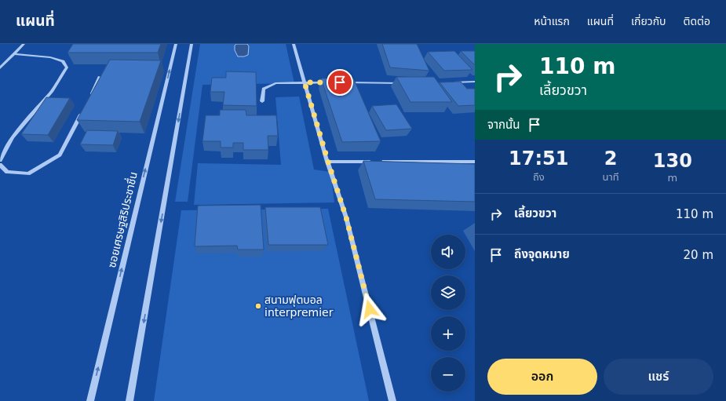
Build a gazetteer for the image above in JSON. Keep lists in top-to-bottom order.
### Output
{
  "streets": {
    "street": ["ซอยเศรษฐสิริประชาชื่น"]
  },
  "places": ["สนามฟุตบอล interpremier"],
  "page": {
    "header": "แผนที่",
    "nav": [
      "หน้าแรก",
      "แผนที่",
      "เกี่ยวกับ",
      "ติดต่อ"
    ],
    "turn": ["110 m", "เลี้ยวขวา"],
    "then": "จากนั้น",
    "eta": [
      "17:51",
      "ถึง",
      "2",
      "นาที",
      "130",
      "m"
    ],
    "list": [
      {
        "name": "เลี้ยวขวา",
        "value": "110 m"
      },
      {
        "name": "ถึงจุดหมาย",
        "value": "20 m"
      }
    ],
    "map_buttons": ["+", "−"],
    "buttons": ["ออก", "แชร์"]
  }
}
